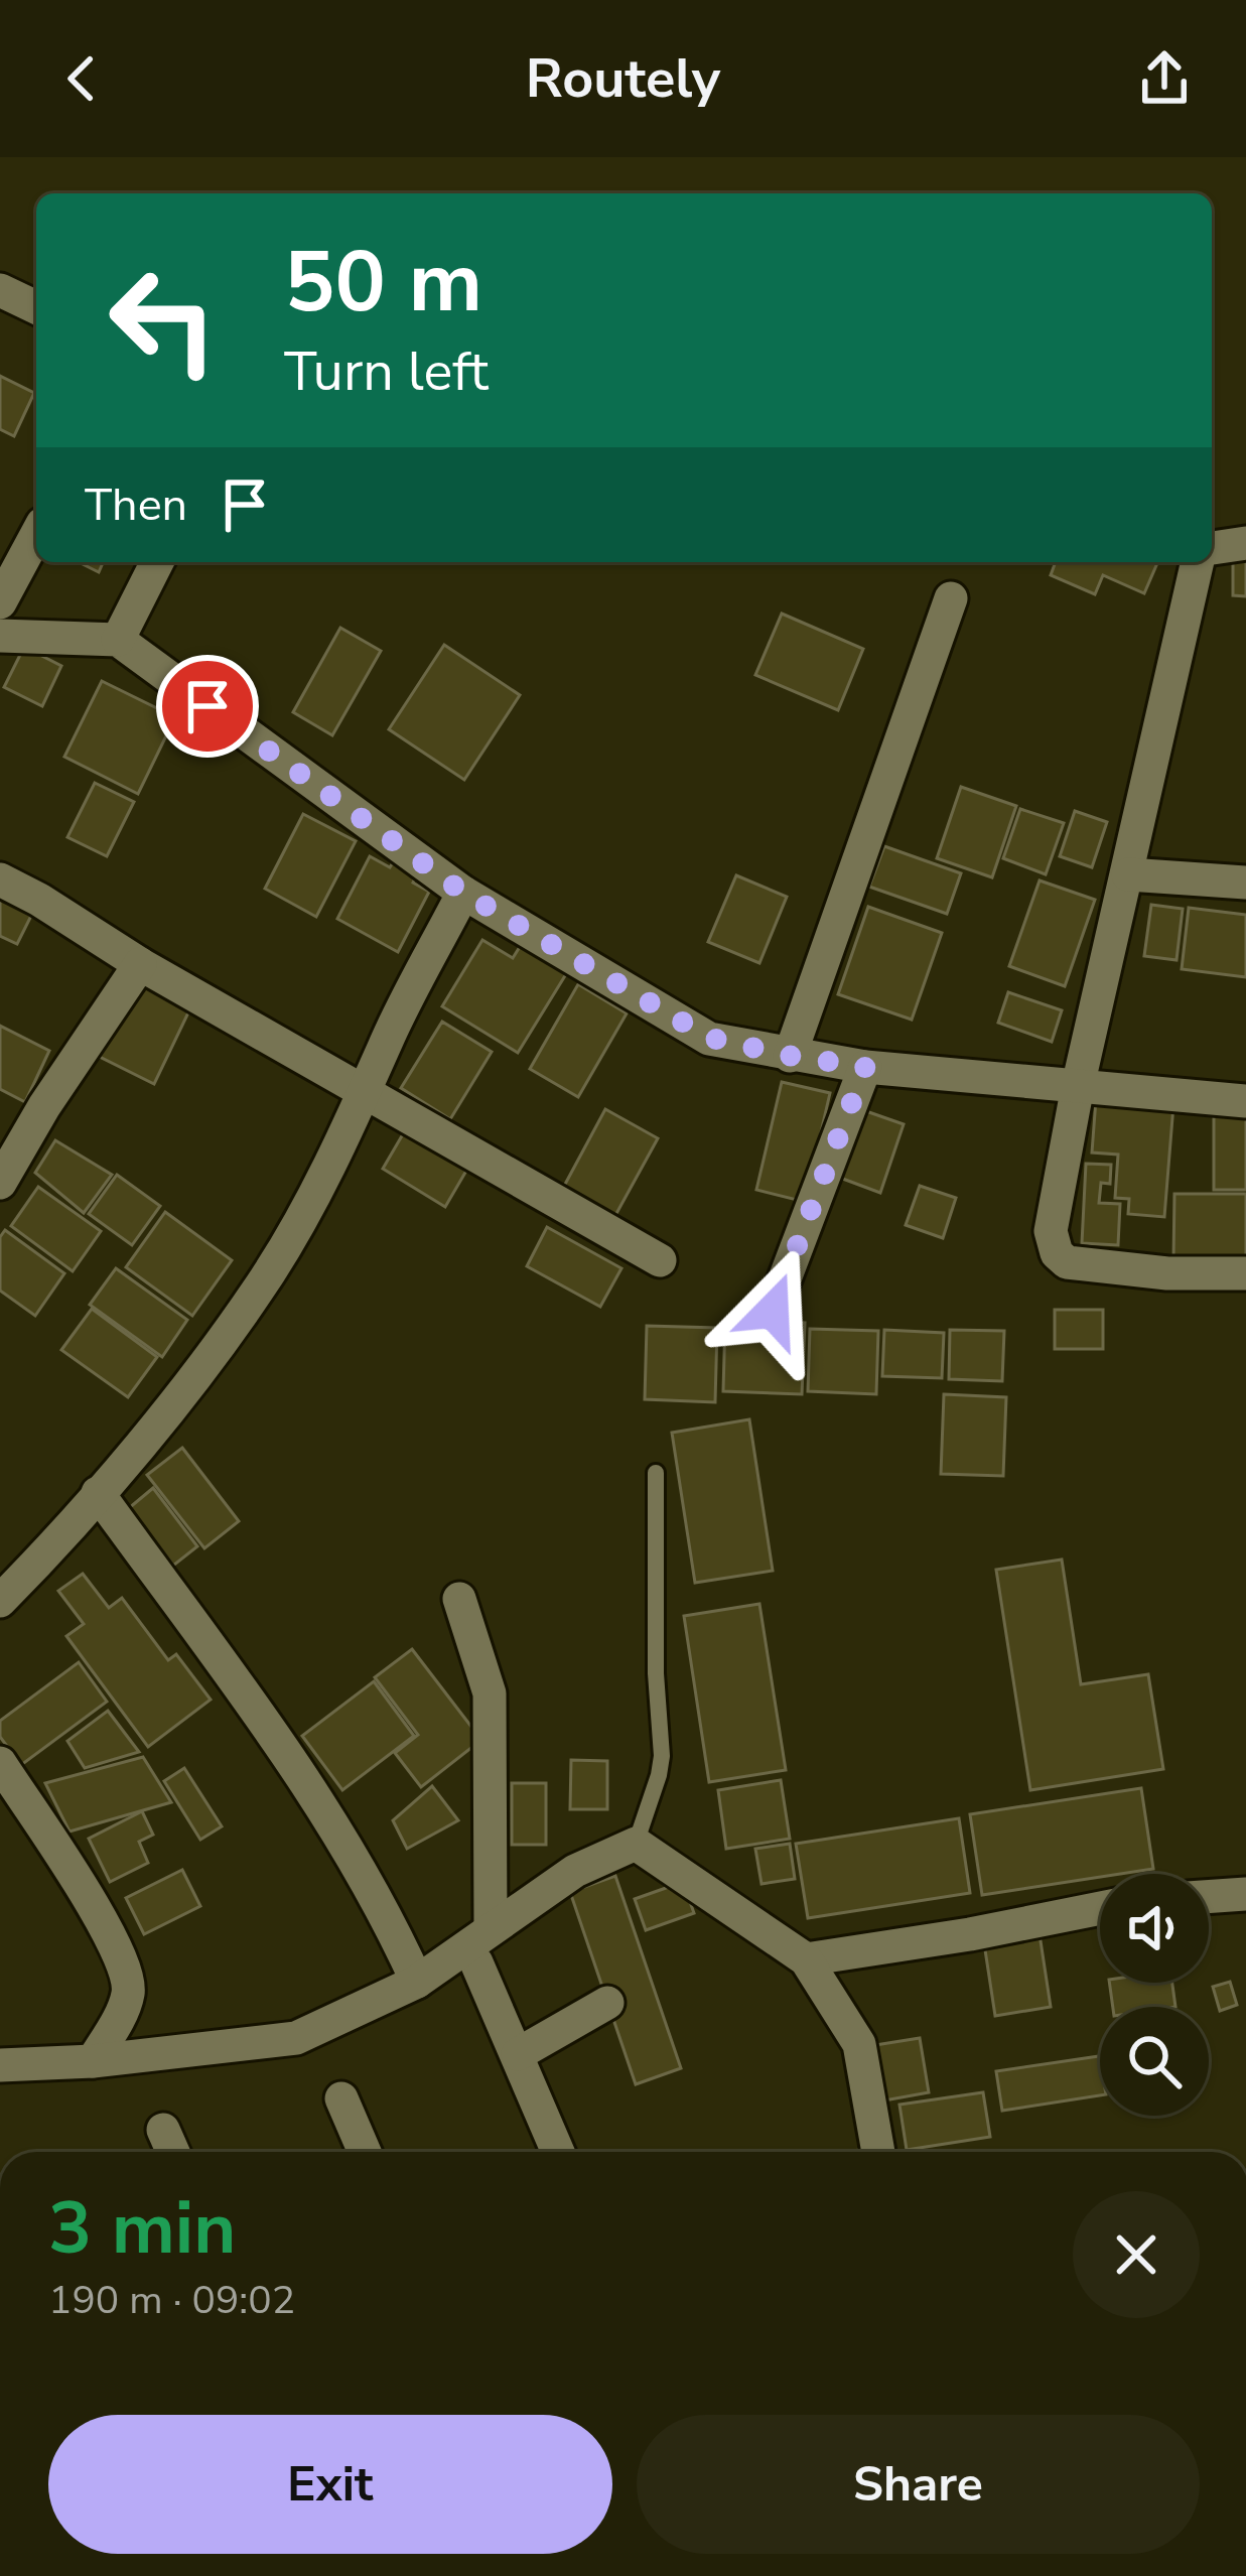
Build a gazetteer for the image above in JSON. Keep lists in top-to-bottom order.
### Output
{
  "page": {
    "header": "Routely",
    "turn": ["50 m", "Turn left"],
    "then": "Then",
    "heading": ["3 min", "190 m · 09:02"],
    "buttons": ["Exit", "Share"]
  }
}
